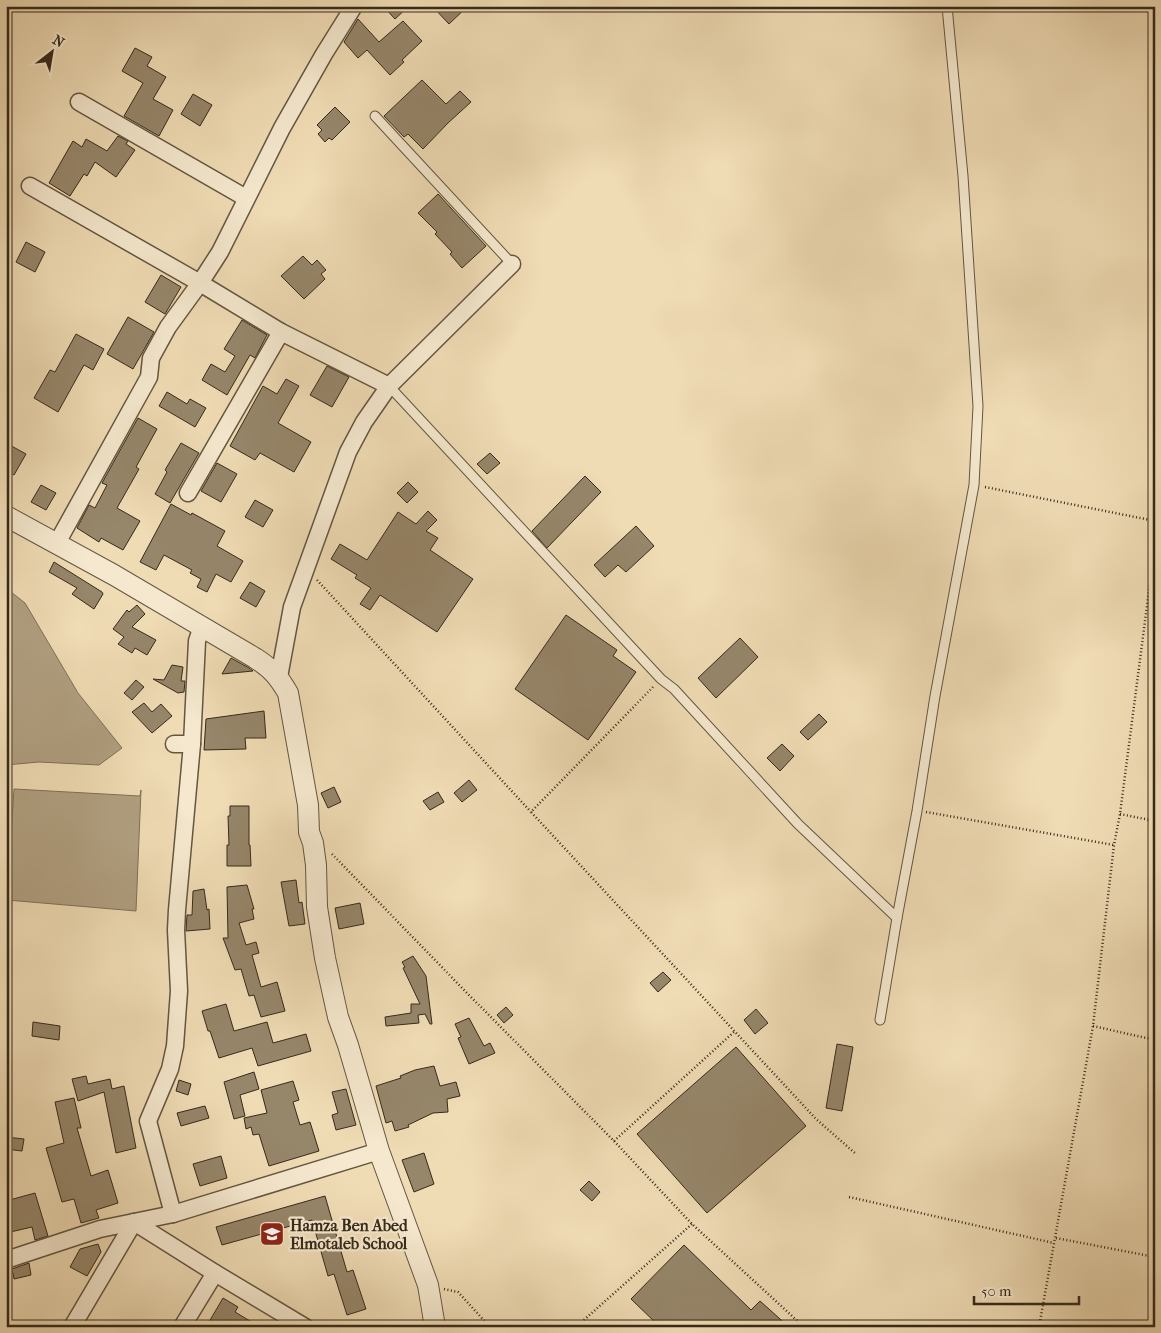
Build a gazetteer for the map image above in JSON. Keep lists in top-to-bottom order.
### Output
{
  "places": {
    "school or university": ["Hamza Ben Abed Elmotaleb School"]
  },
  "scale_bar": "50 m",
  "north": "top right"
}
